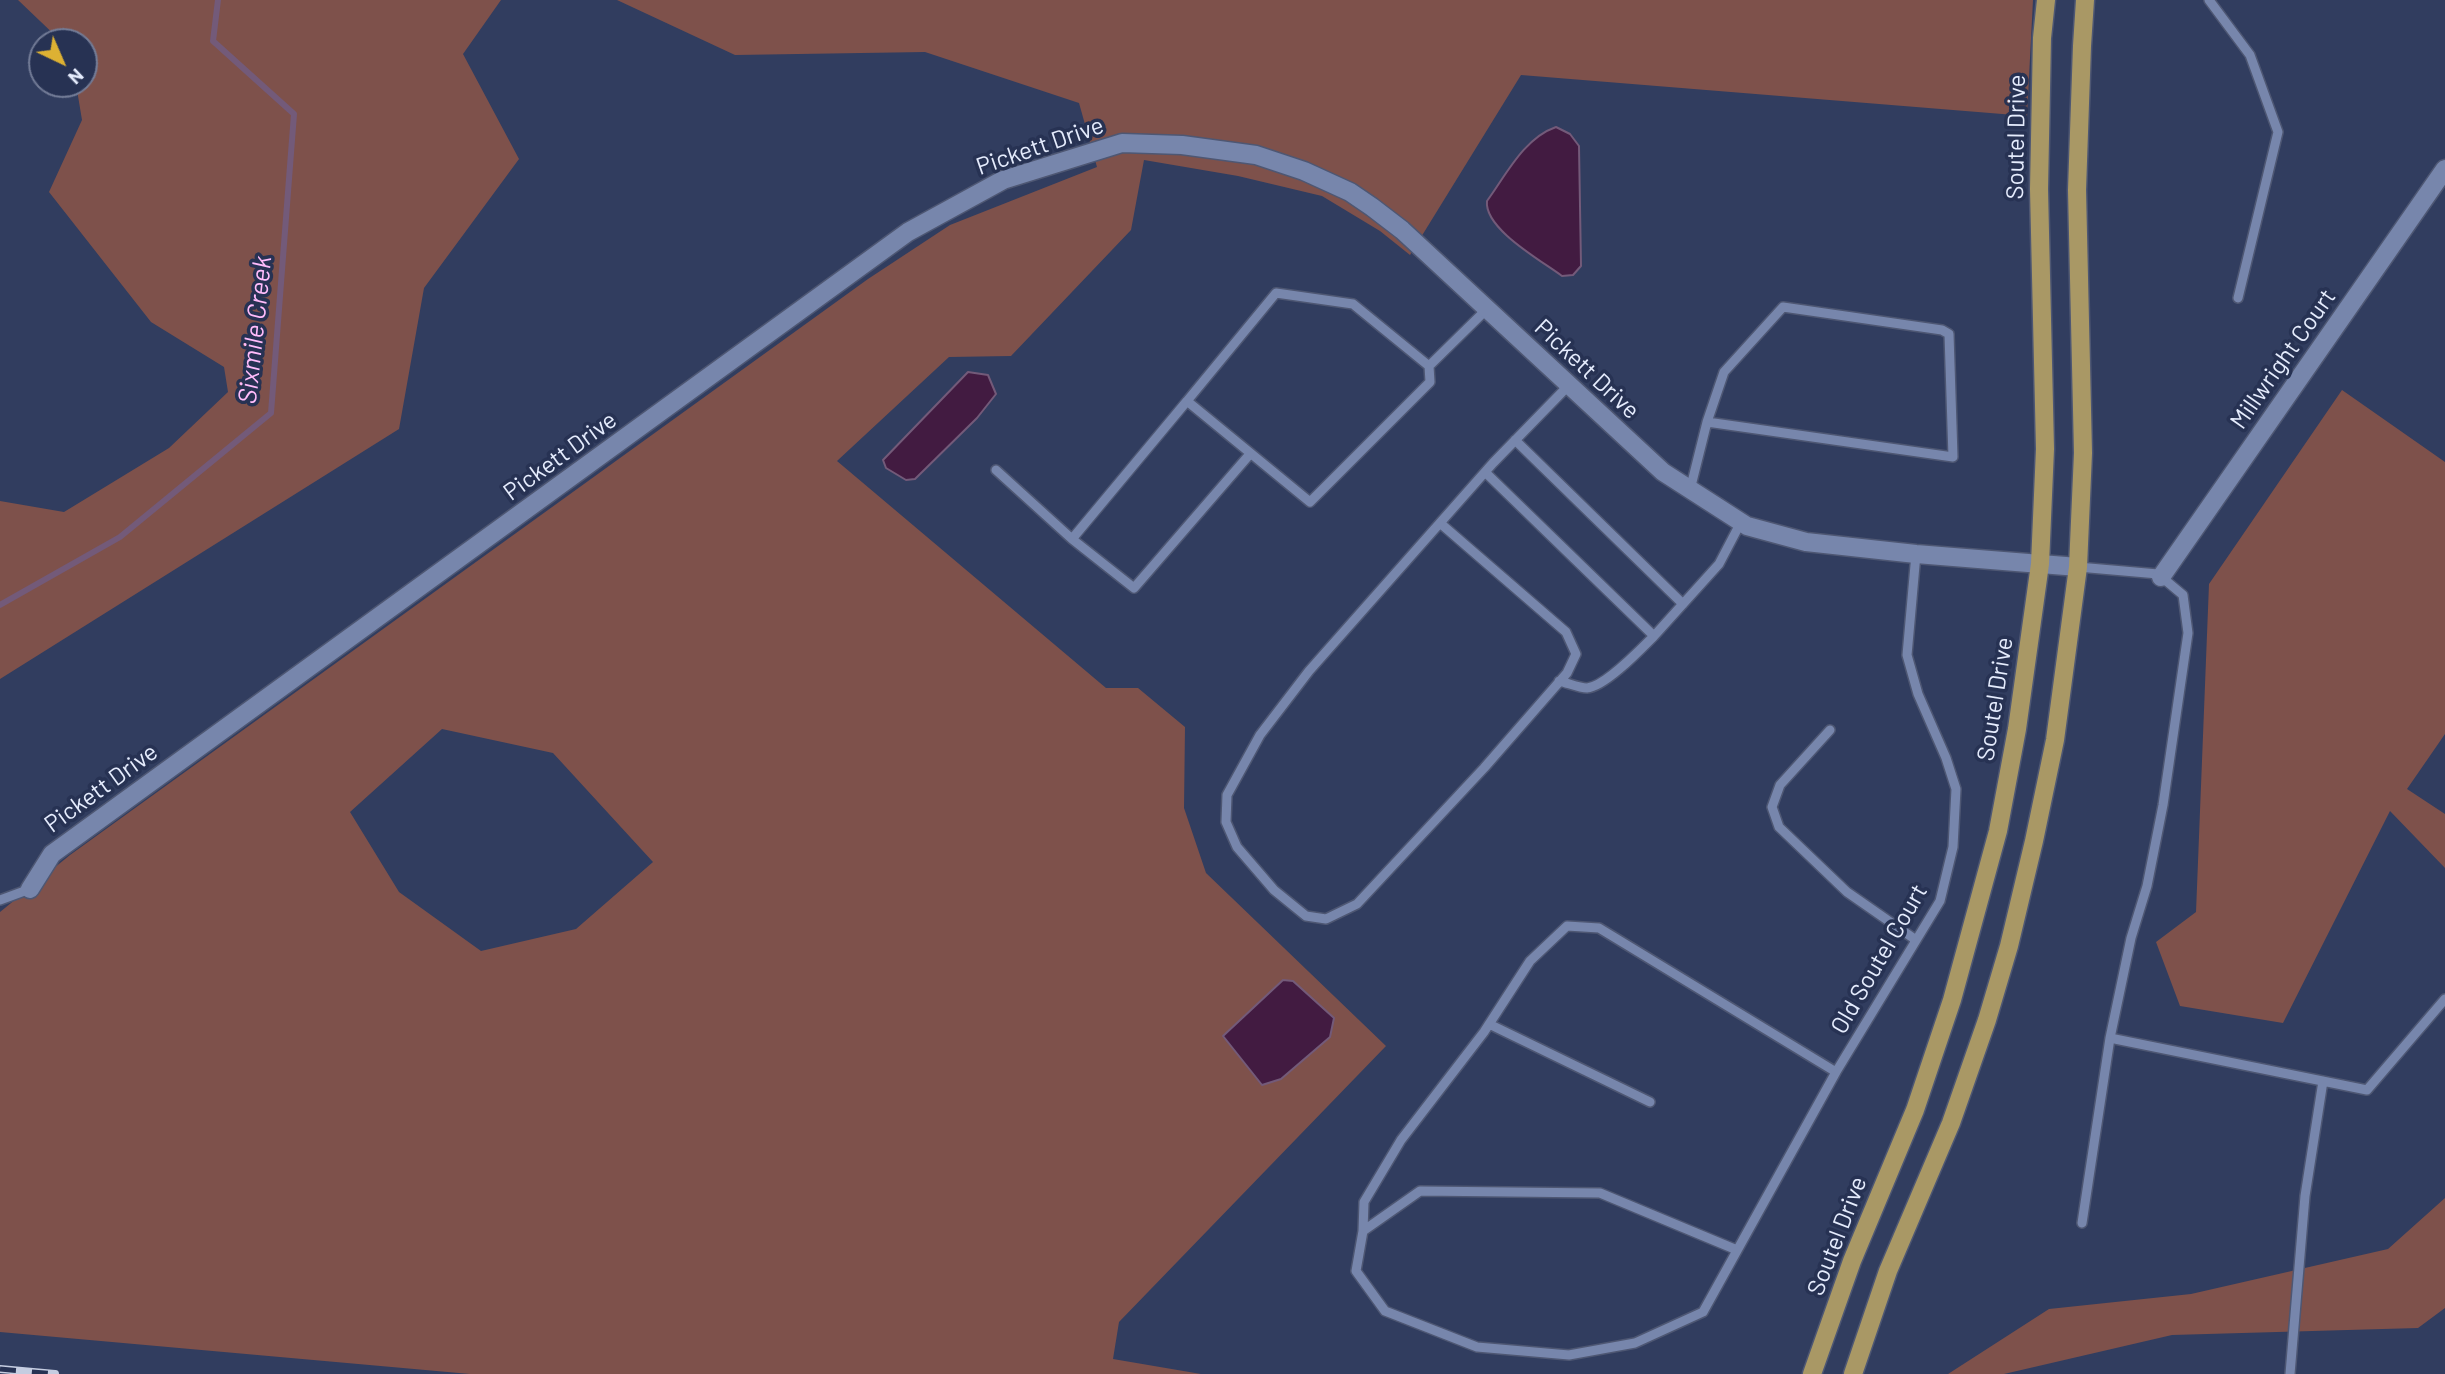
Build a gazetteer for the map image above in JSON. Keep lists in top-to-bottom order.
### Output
{
  "streets": {
    "main road": ["Soutel Drive"],
    "street": ["Pickett Drive", "Millwright Court"],
    "lane": ["Old Soutel Court"]
  },
  "crossings": [
    ["Soutel Drive", "Pickett Drive"],
    ["Pickett Drive", "Old Soutel Court"]
  ],
  "water": ["Sixmile Creek"],
  "north": "bottom right"
}
